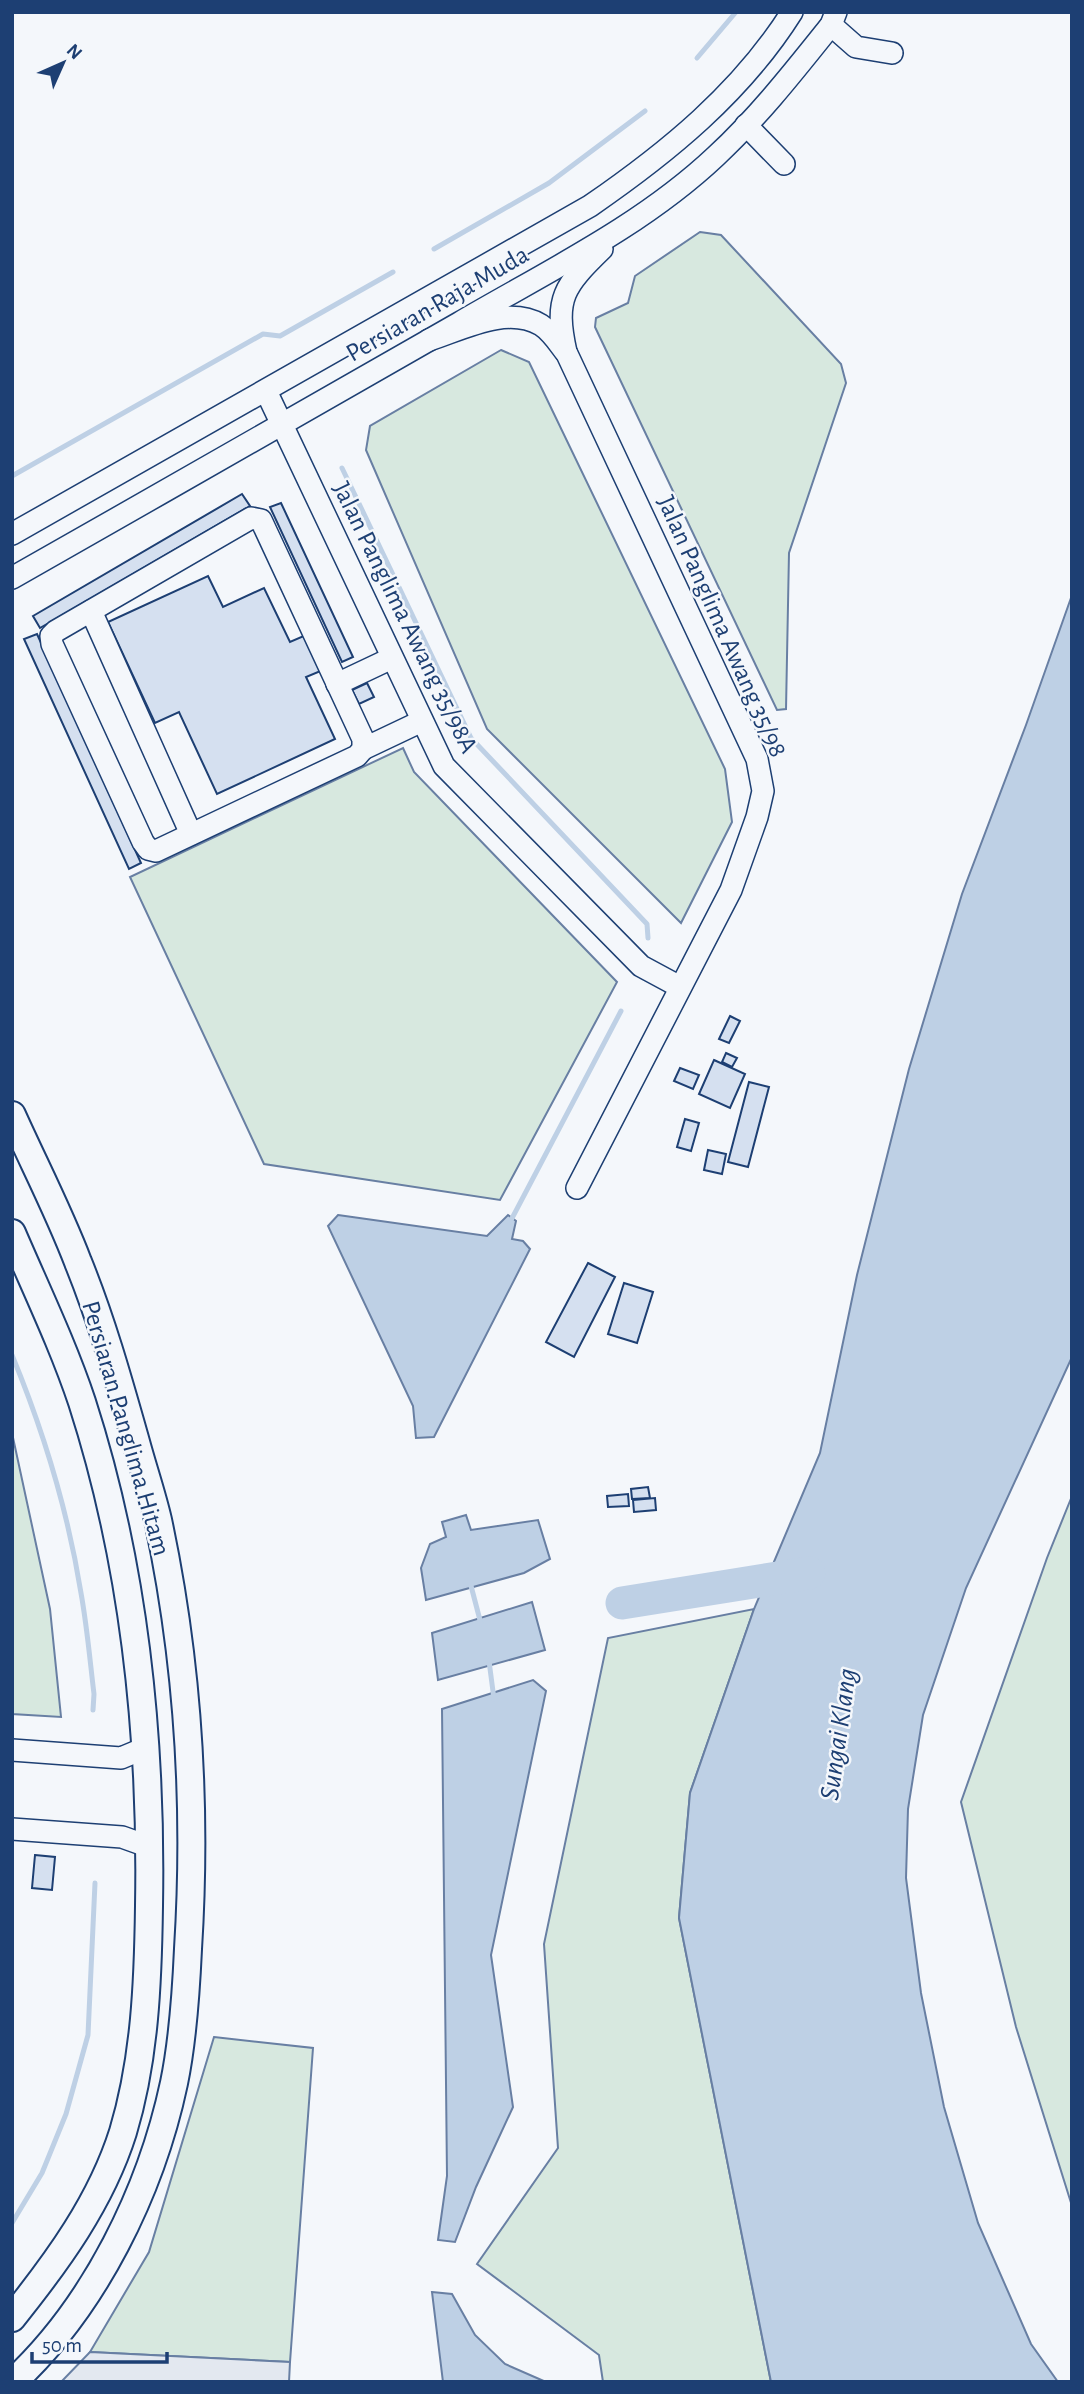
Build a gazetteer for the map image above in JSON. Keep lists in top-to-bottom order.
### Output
{
  "streets": {
    "main road": ["Persiaran Panglima Hitam"],
    "street": ["Persiaran Raja Muda", "Jalan Panglima Awang 35/98A", "Jalan Panglima Awang 35/98"]
  },
  "crossings": [
    ["Persiaran Raja Muda", "Jalan Panglima Awang 35/98A"],
    ["Jalan Panglima Awang 35/98A", "Jalan Panglima Awang 35/98"]
  ],
  "water": ["Sungai Klang"],
  "scale_bar": "50 m",
  "north": "top right"
}
